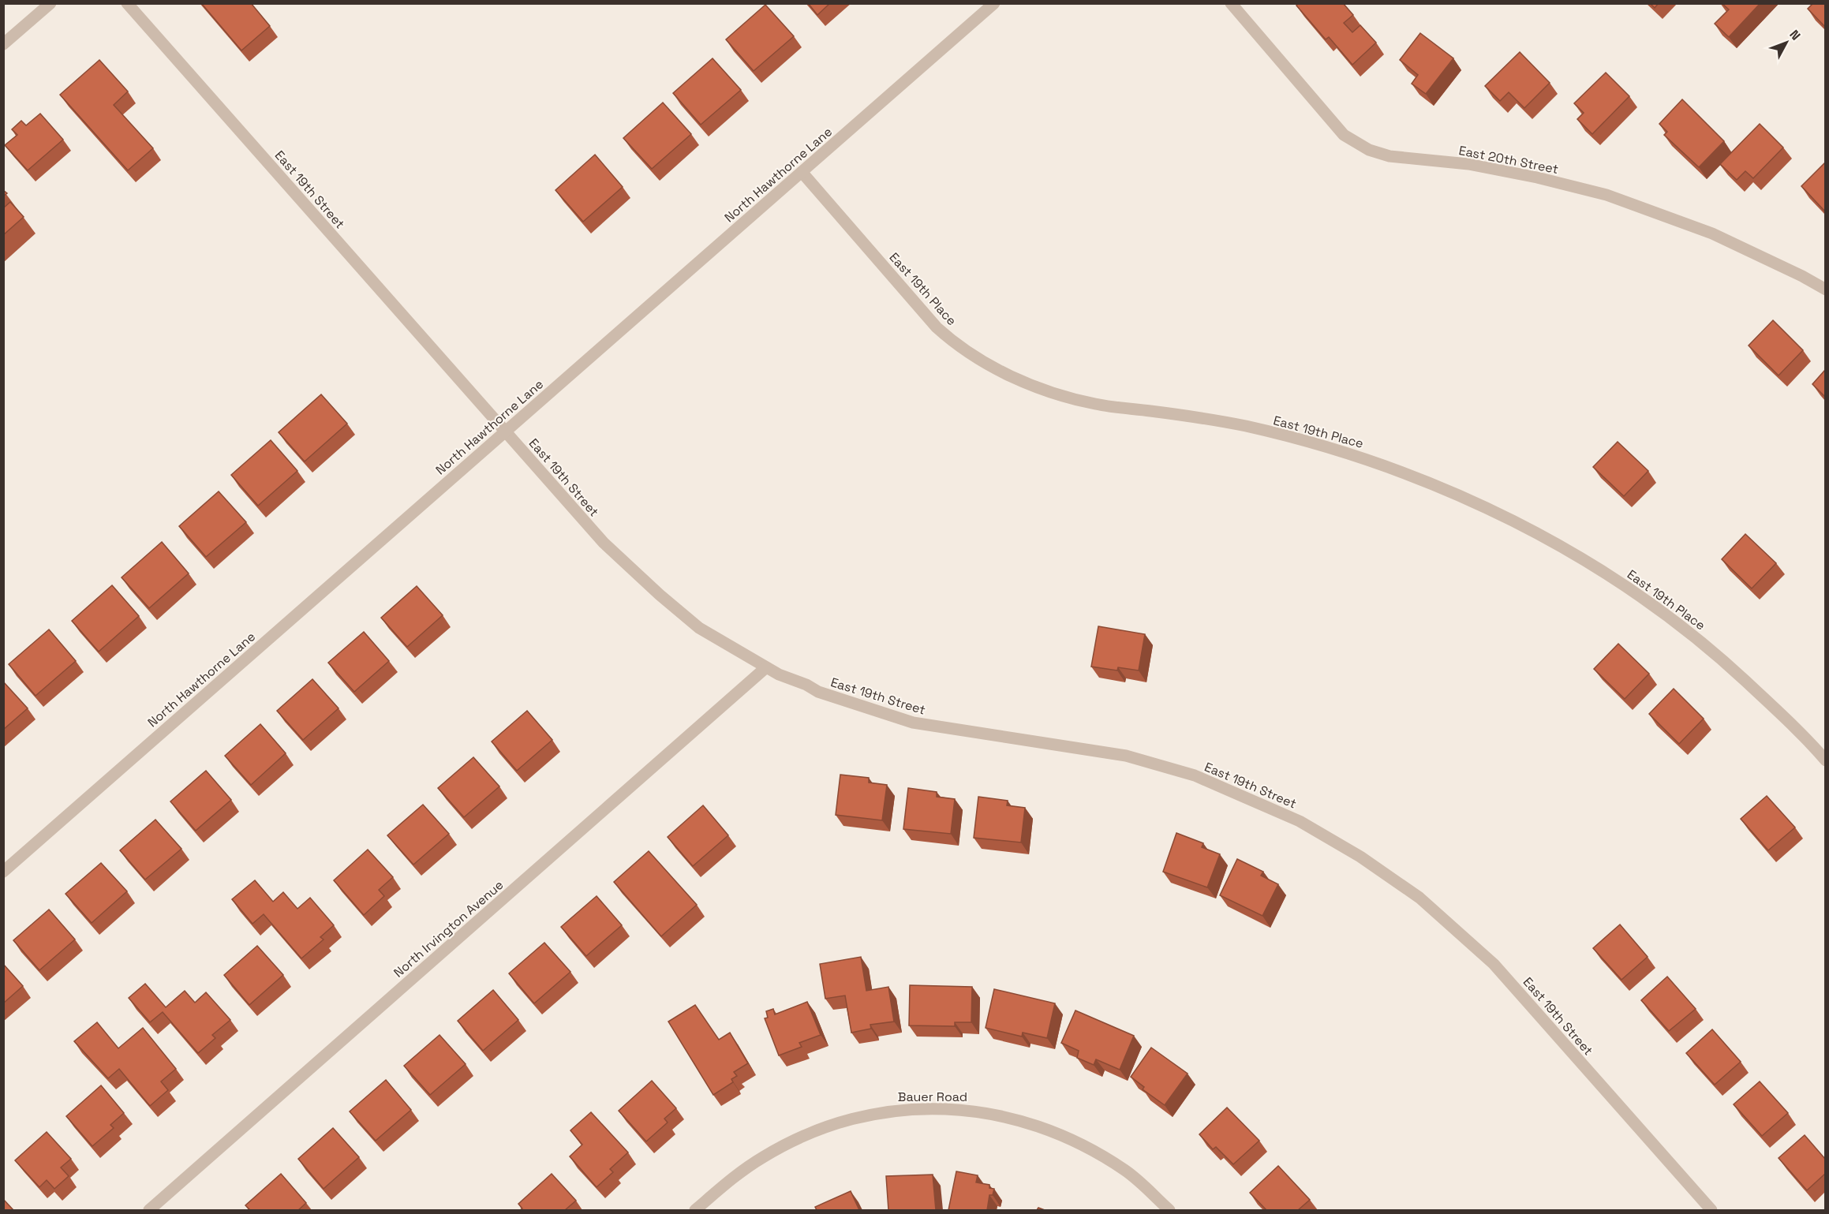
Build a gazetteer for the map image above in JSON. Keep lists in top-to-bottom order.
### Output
{
  "streets": {
    "street": [
      "East 20th Street",
      "North Hawthorne Lane",
      "East 19th Street",
      "East 19th Place",
      "North Irvington Avenue",
      "Bauer Road"
    ]
  },
  "crossings": [
    ["North Hawthorne Lane", "East 19th Street"],
    ["North Hawthorne Lane", "East 19th Place"],
    ["East 19th Street", "North Irvington Avenue"]
  ],
  "north": "top right"
}
